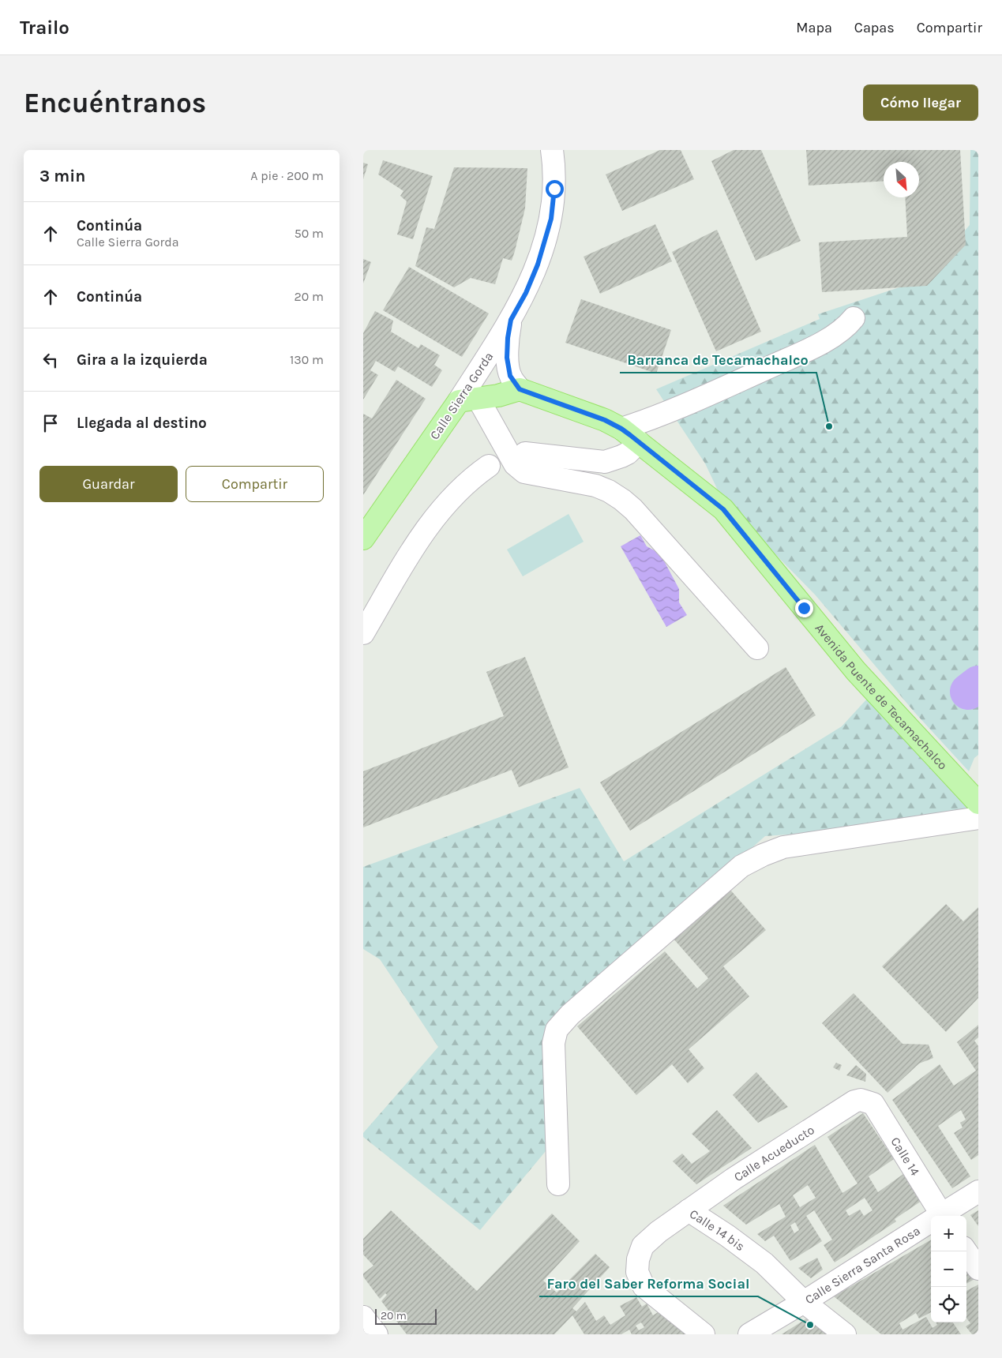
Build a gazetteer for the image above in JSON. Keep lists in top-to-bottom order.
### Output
{
  "streets": {
    "main road": ["Calle Sierra Gorda", "Avenida Puente de Tecamachalco"],
    "street": [
      "Calle Acueducto",
      "Calle 14",
      "Calle 14 bis",
      "Calle Sierra Santa Rosa"
    ]
  },
  "crossings": [
    ["Calle Acueducto", "Calle 14"],
    ["Calle Acueducto", "Calle 14 bis"],
    ["Calle 14 bis", "Calle Sierra Santa Rosa"]
  ],
  "places": ["Barranca de Tecamachalco", "Faro del Saber Reforma Social"],
  "scale_bar": "20 m",
  "north": "bottom right",
  "page": {
    "header": "Trailo",
    "nav": ["Mapa", "Capas", "Compartir"],
    "buttons": [
      "Cómo llegar",
      ["Guardar", "Compartir"]
    ],
    "title": "Encuéntranos",
    "heading": ["3 min", "A pie · 200 m"],
    "list": [
      ["Continúa", "Calle Sierra Gorda", "50 m"],
      ["Continúa", "20 m"],
      ["Gira a la izquierda", "130 m"],
      "Llegada al destino"
    ],
    "map_buttons": ["+", "−"],
    "scale": "20 m"
  }
}
